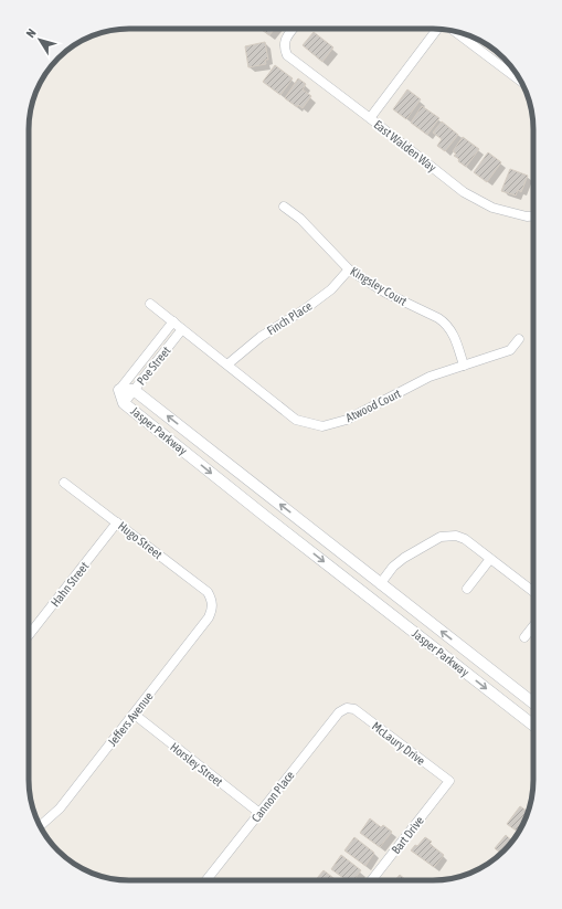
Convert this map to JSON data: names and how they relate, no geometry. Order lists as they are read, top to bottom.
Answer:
{
  "streets": {
    "street": [
      "East Walden Way",
      "Kingsley Court",
      "Finch Place",
      "Poe Street",
      "Atwood Court",
      "Jasper Parkway",
      "Hugo Street",
      "Hahn Street",
      "Jeffers Avenue",
      "McLaury Drive",
      "Horsley Street",
      "Cannon Place",
      "Bart Drive"
    ]
  },
  "crossings": [
    ["Kingsley Court", "Finch Place"],
    ["Kingsley Court", "Atwood Court"],
    ["Finch Place", "Atwood Court"],
    ["Poe Street", "Atwood Court"],
    ["Poe Street", "Jasper Parkway"],
    ["Hugo Street", "Hahn Street"],
    ["Hugo Street", "Jeffers Avenue"],
    ["Jeffers Avenue", "Horsley Street"],
    ["McLaury Drive", "Cannon Place"],
    ["McLaury Drive", "Bart Drive"],
    ["Horsley Street", "Cannon Place"]
  ],
  "north": "top left"
}
